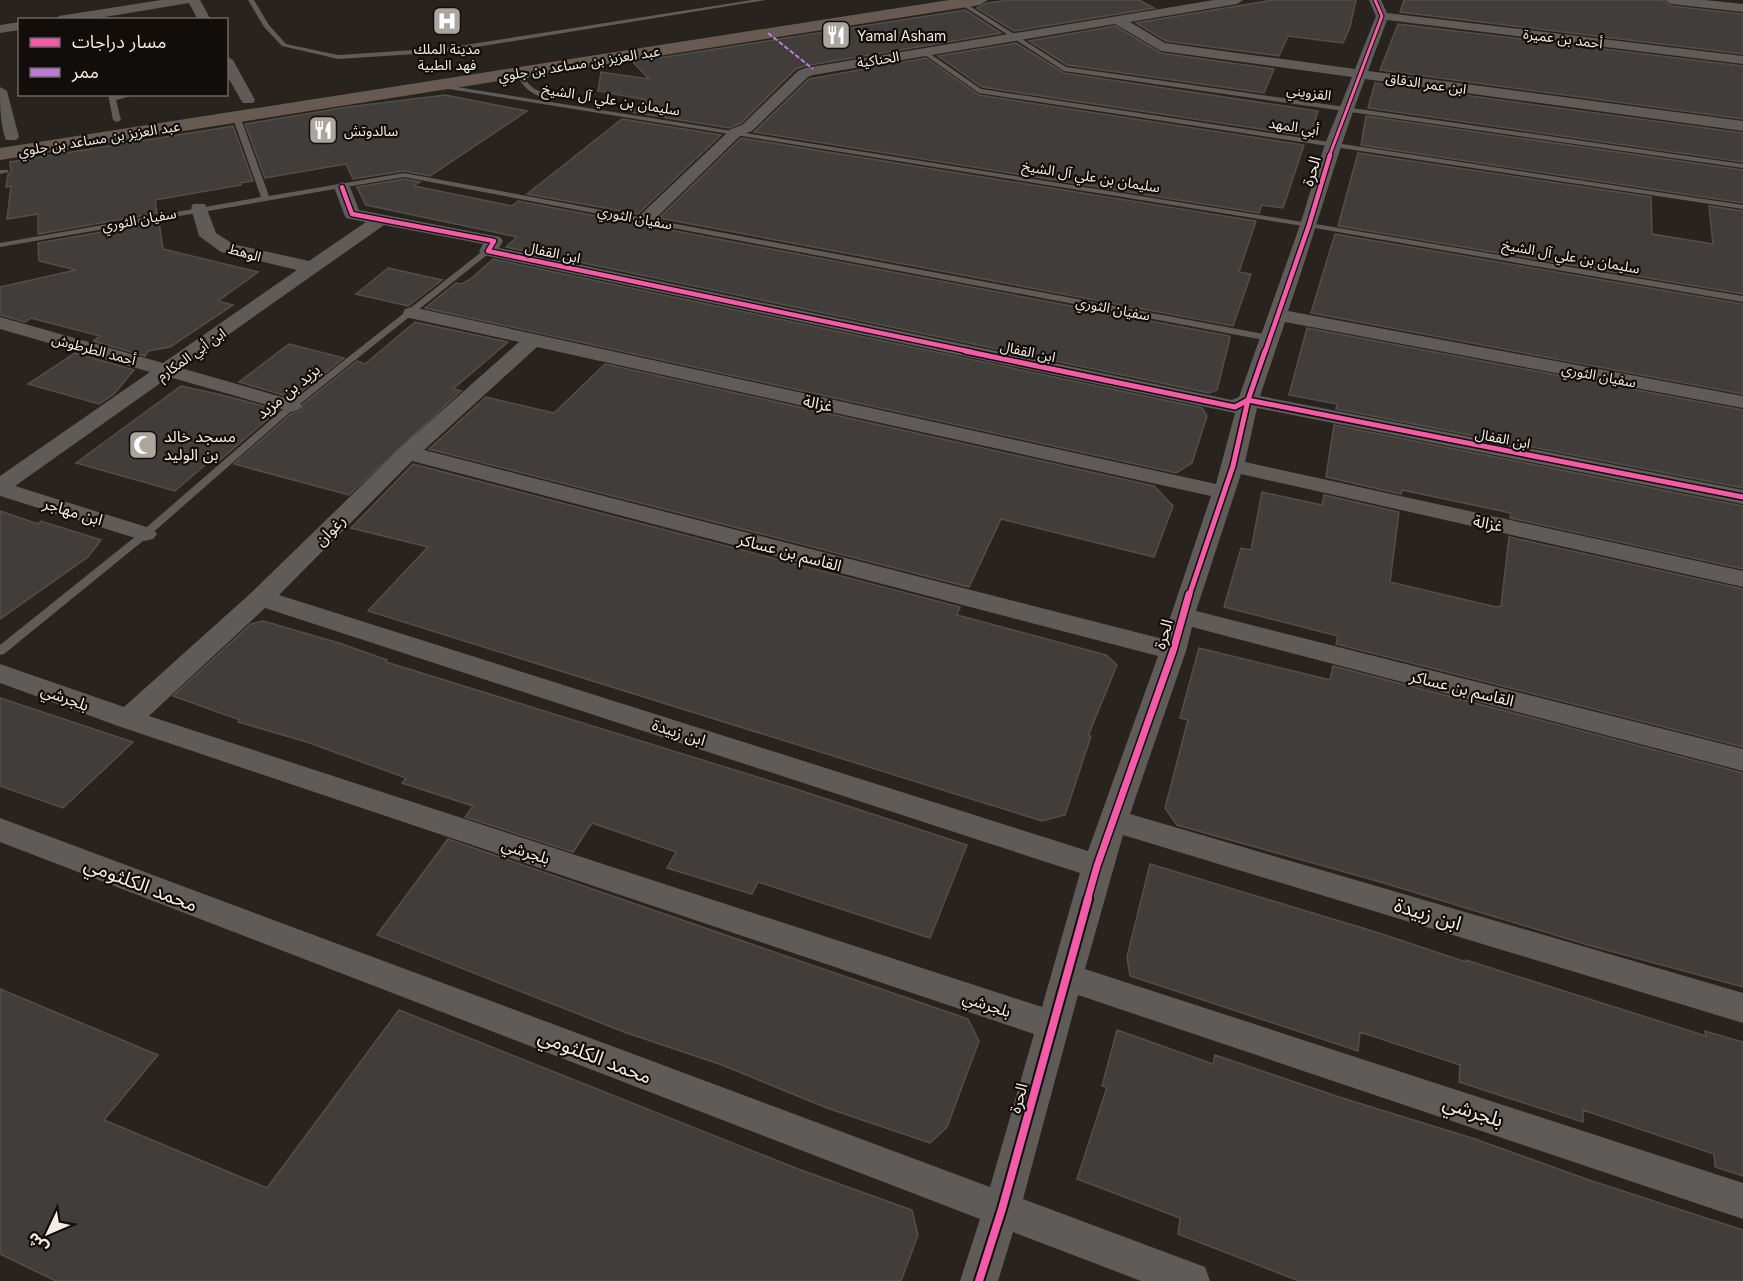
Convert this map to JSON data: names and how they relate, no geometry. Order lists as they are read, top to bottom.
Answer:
{
  "streets": {
    "main road": ["عبد العزيز بن مساعد بن جلوي"],
    "street": [
      "أحمد بن عميرة",
      "الحناكية",
      "ابن عمر الدقاق",
      "الحرة",
      "سفيان الثوري",
      "الوهط",
      "ابن القفال",
      "أحمد الطرطوش",
      "ابن أبي المكارم",
      "غزالة",
      "ابن مهاجر",
      "رغوان",
      "القاسم بن عساكر",
      "بلجرشي",
      "ابن زبيدة",
      "محمد الكلثومي"
    ],
    "lane": [
      "القزويني",
      "سليمان بن علي آل الشيخ",
      "أبي المهد",
      "يزيد بن مزيد"
    ]
  },
  "crossings": [
    ["أحمد بن عميرة", "الحرة"],
    ["الحناكية", "ابن عمر الدقاق"],
    ["الحناكية", "القزويني"],
    ["الحناكية", "سليمان بن علي آل الشيخ"],
    ["الحناكية", "أبي المهد"],
    ["الحناكية", "سفيان الثوري"],
    ["عبد العزيز بن مساعد بن جلوي", "القزويني"],
    ["عبد العزيز بن مساعد بن جلوي", "سليمان بن علي آل الشيخ"],
    ["ابن عمر الدقاق", "الحرة"],
    ["القزويني", "الحرة"],
    ["سليمان بن علي آل الشيخ", "الحرة"],
    ["أبي المهد", "الحرة"],
    ["الحرة", "سفيان الثوري"],
    ["الحرة", "ابن القفال"],
    ["الحرة", "غزالة"],
    ["الحرة", "القاسم بن عساكر"],
    ["الحرة", "بلجرشي"],
    ["الحرة", "ابن زبيدة"],
    ["الحرة", "محمد الكلثومي"],
    ["سفيان الثوري", "الوهط"],
    ["الوهط", "ابن أبي المكارم"],
    ["ابن القفال", "يزيد بن مزيد"],
    ["أحمد الطرطوش", "ابن أبي المكارم"],
    ["أحمد الطرطوش", "يزيد بن مزيد"],
    ["ابن أبي المكارم", "ابن مهاجر"],
    ["يزيد بن مزيد", "غزالة"],
    ["يزيد بن مزيد", "ابن مهاجر"],
    ["غزالة", "رغوان"],
    ["رغوان", "القاسم بن عساكر"],
    ["رغوان", "بلجرشي"],
    ["رغوان", "ابن زبيدة"]
  ],
  "places": {
    "hospital": ["مدينة الملك فهد الطبية"],
    "restaurant": ["Yamal Asham", "سالدوتش"],
    "mosque": ["مسجد خالد بن الوليد"]
  },
  "legend": ["مسار دراجات", "ممر"],
  "north": "bottom left"
}
